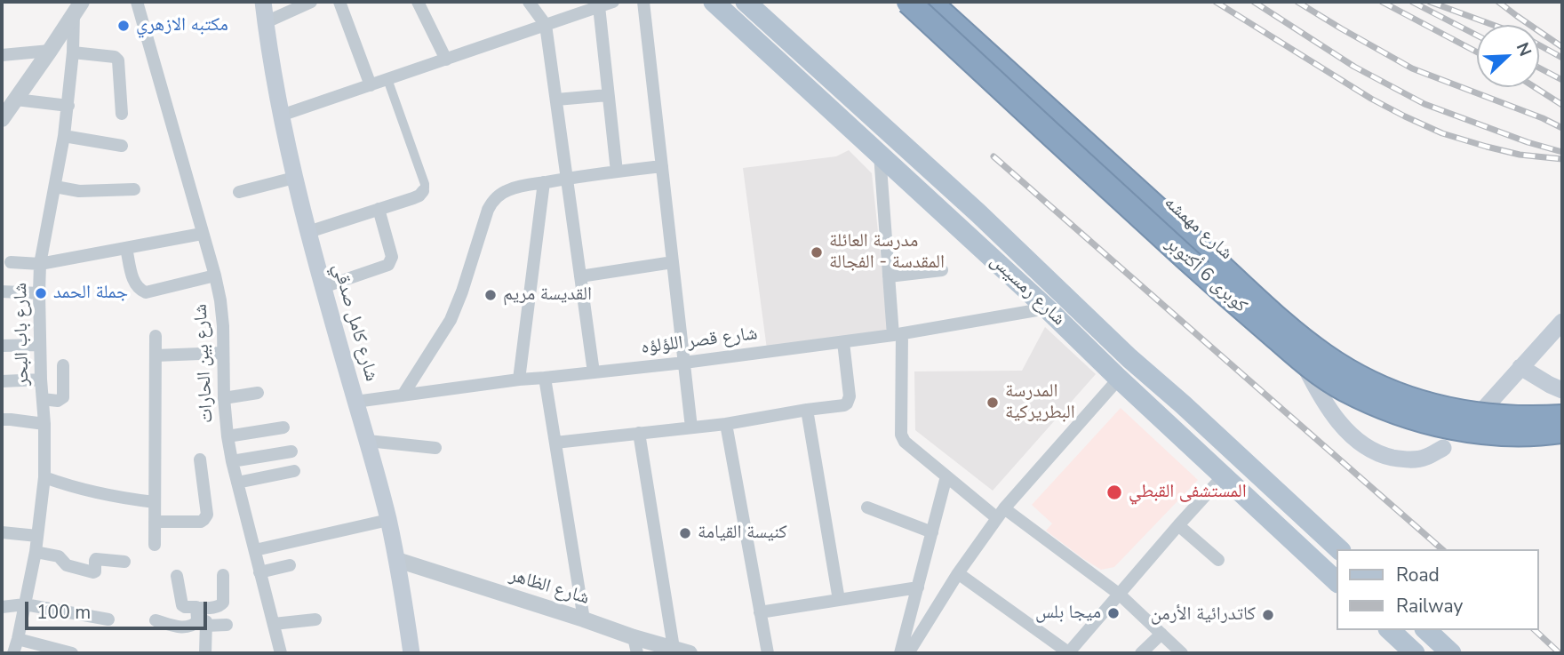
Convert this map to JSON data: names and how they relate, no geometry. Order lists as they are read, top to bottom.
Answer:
{
  "streets": {
    "highway": ["كوبرى 6 أكتوبر"],
    "main road": ["شارع مهمشه", "شارع رمسيس", "شارع كامل صدقي"],
    "street": [
      "شارع باب البحر",
      "شارع قصر اللؤلؤه",
      "شارع بين الحارات",
      "شارع الظاهر"
    ]
  },
  "crossings": [
    ["شارع رمسيس", "شارع قصر اللؤلؤه"],
    ["شارع كامل صدقي", "شارع قصر اللؤلؤه"],
    ["شارع كامل صدقي", "شارع الظاهر"]
  ],
  "places": [
    "مكتبه الازهري",
    "مدرسة العائلة المقدسة - الفجالة",
    "جملة الحمد",
    "القديسة مريم",
    "المدرسة البطريركية",
    "المستشفى القبطي",
    "كنيسة القيامة",
    "ميجا بلس",
    "كاتدرائية الأرمن"
  ],
  "legend": ["Road", "Railway"],
  "scale_bar": "100 m",
  "north": "top right"
}
